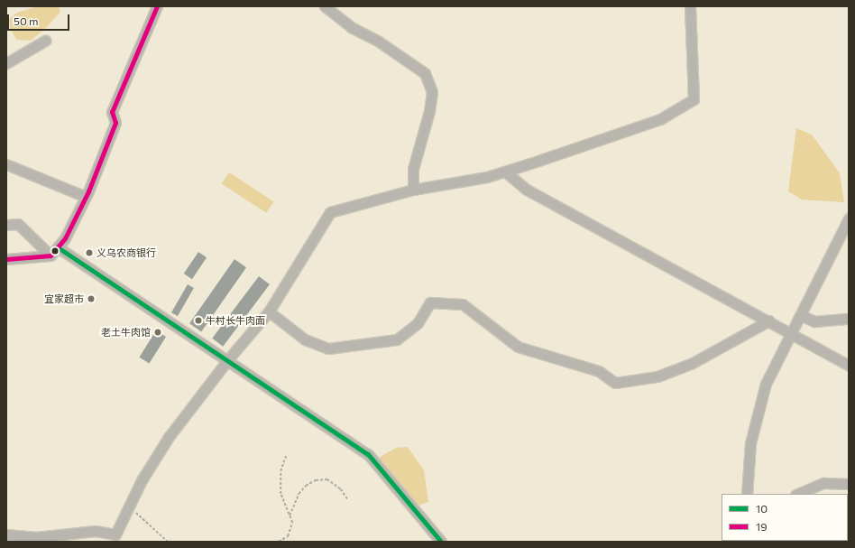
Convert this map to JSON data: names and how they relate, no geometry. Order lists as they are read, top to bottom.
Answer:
{
  "places": [
    "义乌农商银行",
    "宜家超市",
    "牛村长牛肉面",
    "老土牛肉馆"
  ],
  "lines": ["transit line 19", "transit line 10"],
  "legend": ["10", "19"],
  "scale_bar": "50 m"
}
